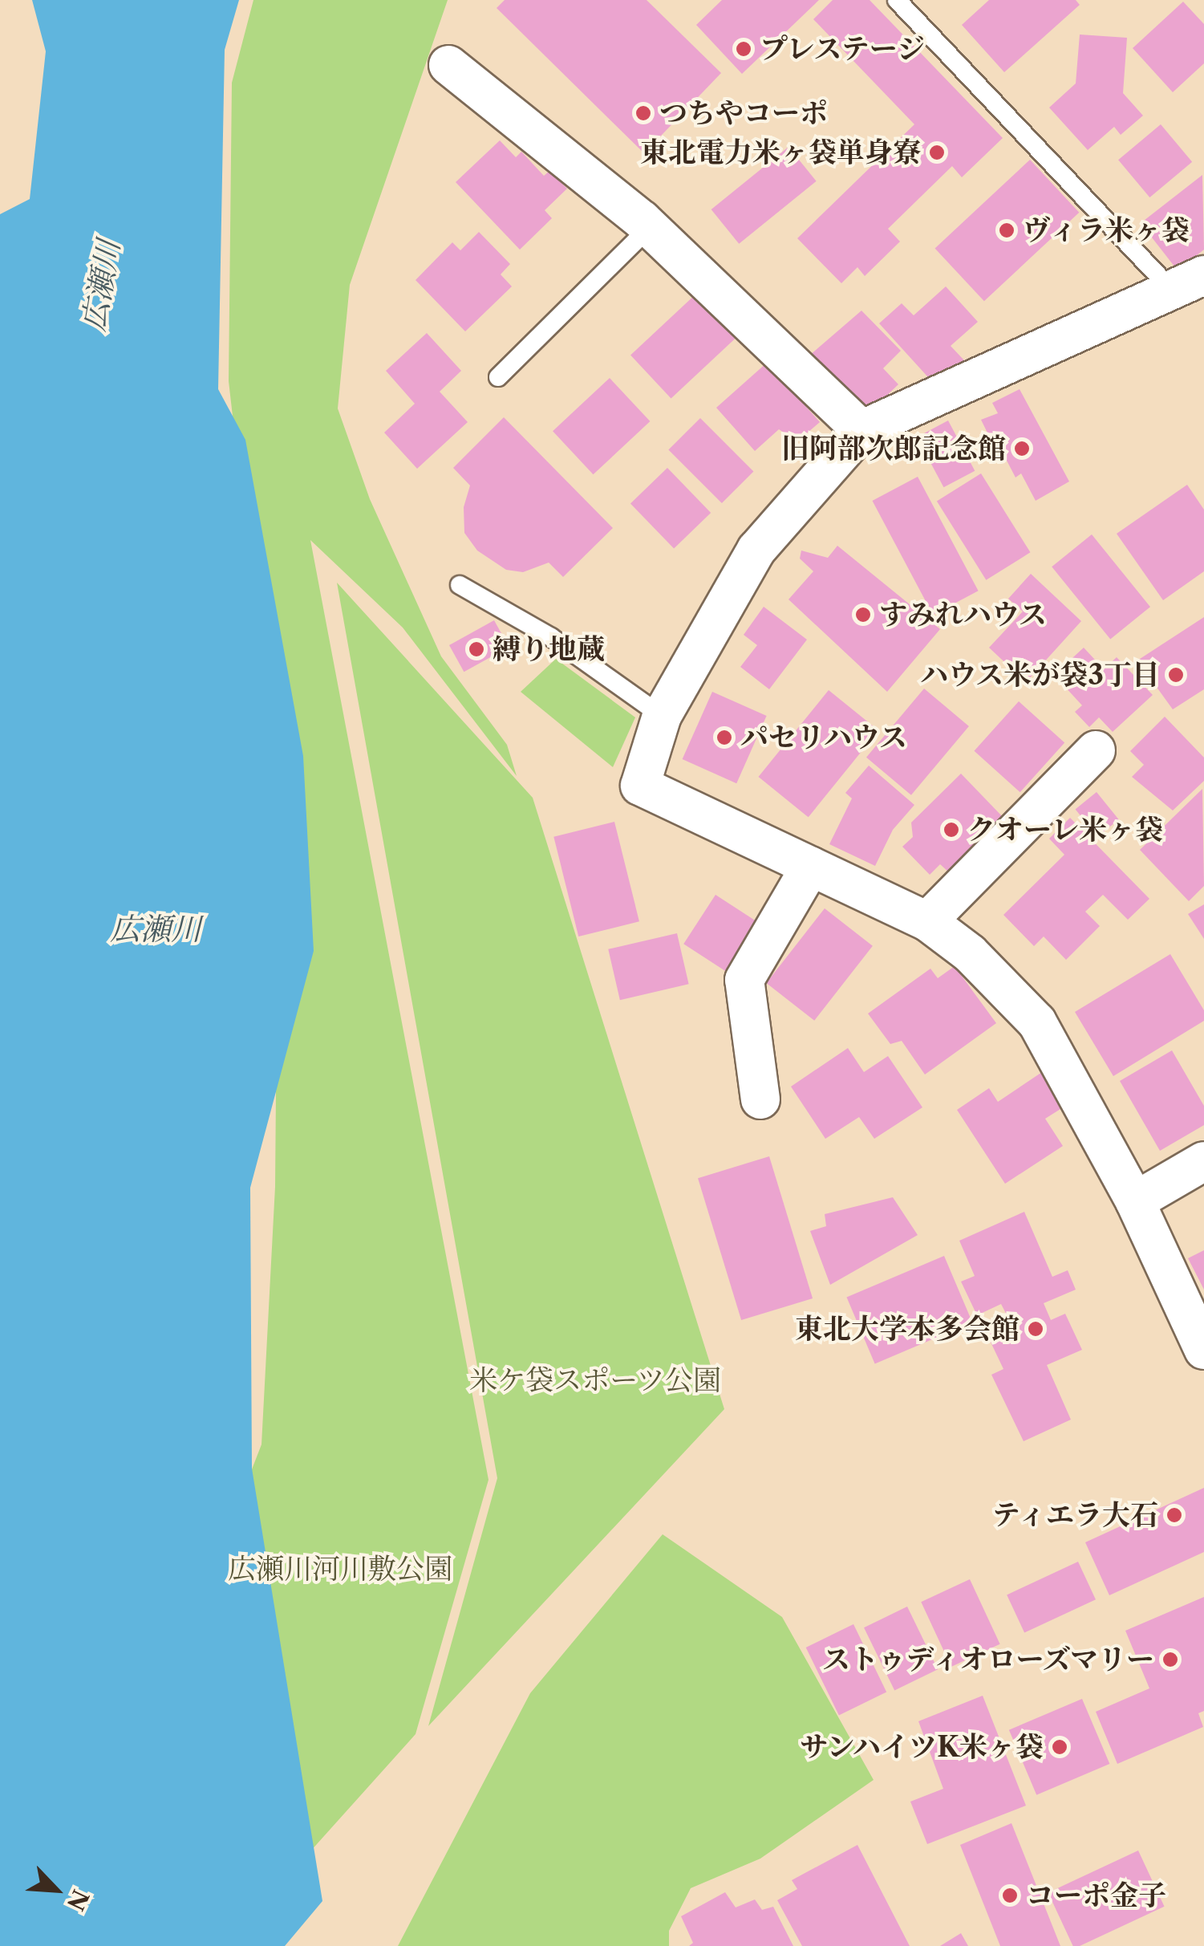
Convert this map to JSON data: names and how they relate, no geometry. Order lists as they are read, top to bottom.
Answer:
{
  "water": ["広瀬川"],
  "parks": ["米ケ袋スポーツ公園", "広瀬川河川敷公園"],
  "places": [
    "プレステージ",
    "つちやコーポ",
    "東北電力米ヶ袋単身寮",
    "ヴィラ米ヶ袋",
    "旧阿部次郎記念館",
    "すみれハウス",
    "縛り地蔵",
    "ハウス米が袋3丁目",
    "パセリハウス",
    "クオーレ米ヶ袋",
    "東北大学本多会館",
    "ティエラ大石",
    "ストゥディオローズマリー",
    "サンハイツK米ヶ袋",
    "コーポ金子"
  ],
  "north": "bottom right"
}
